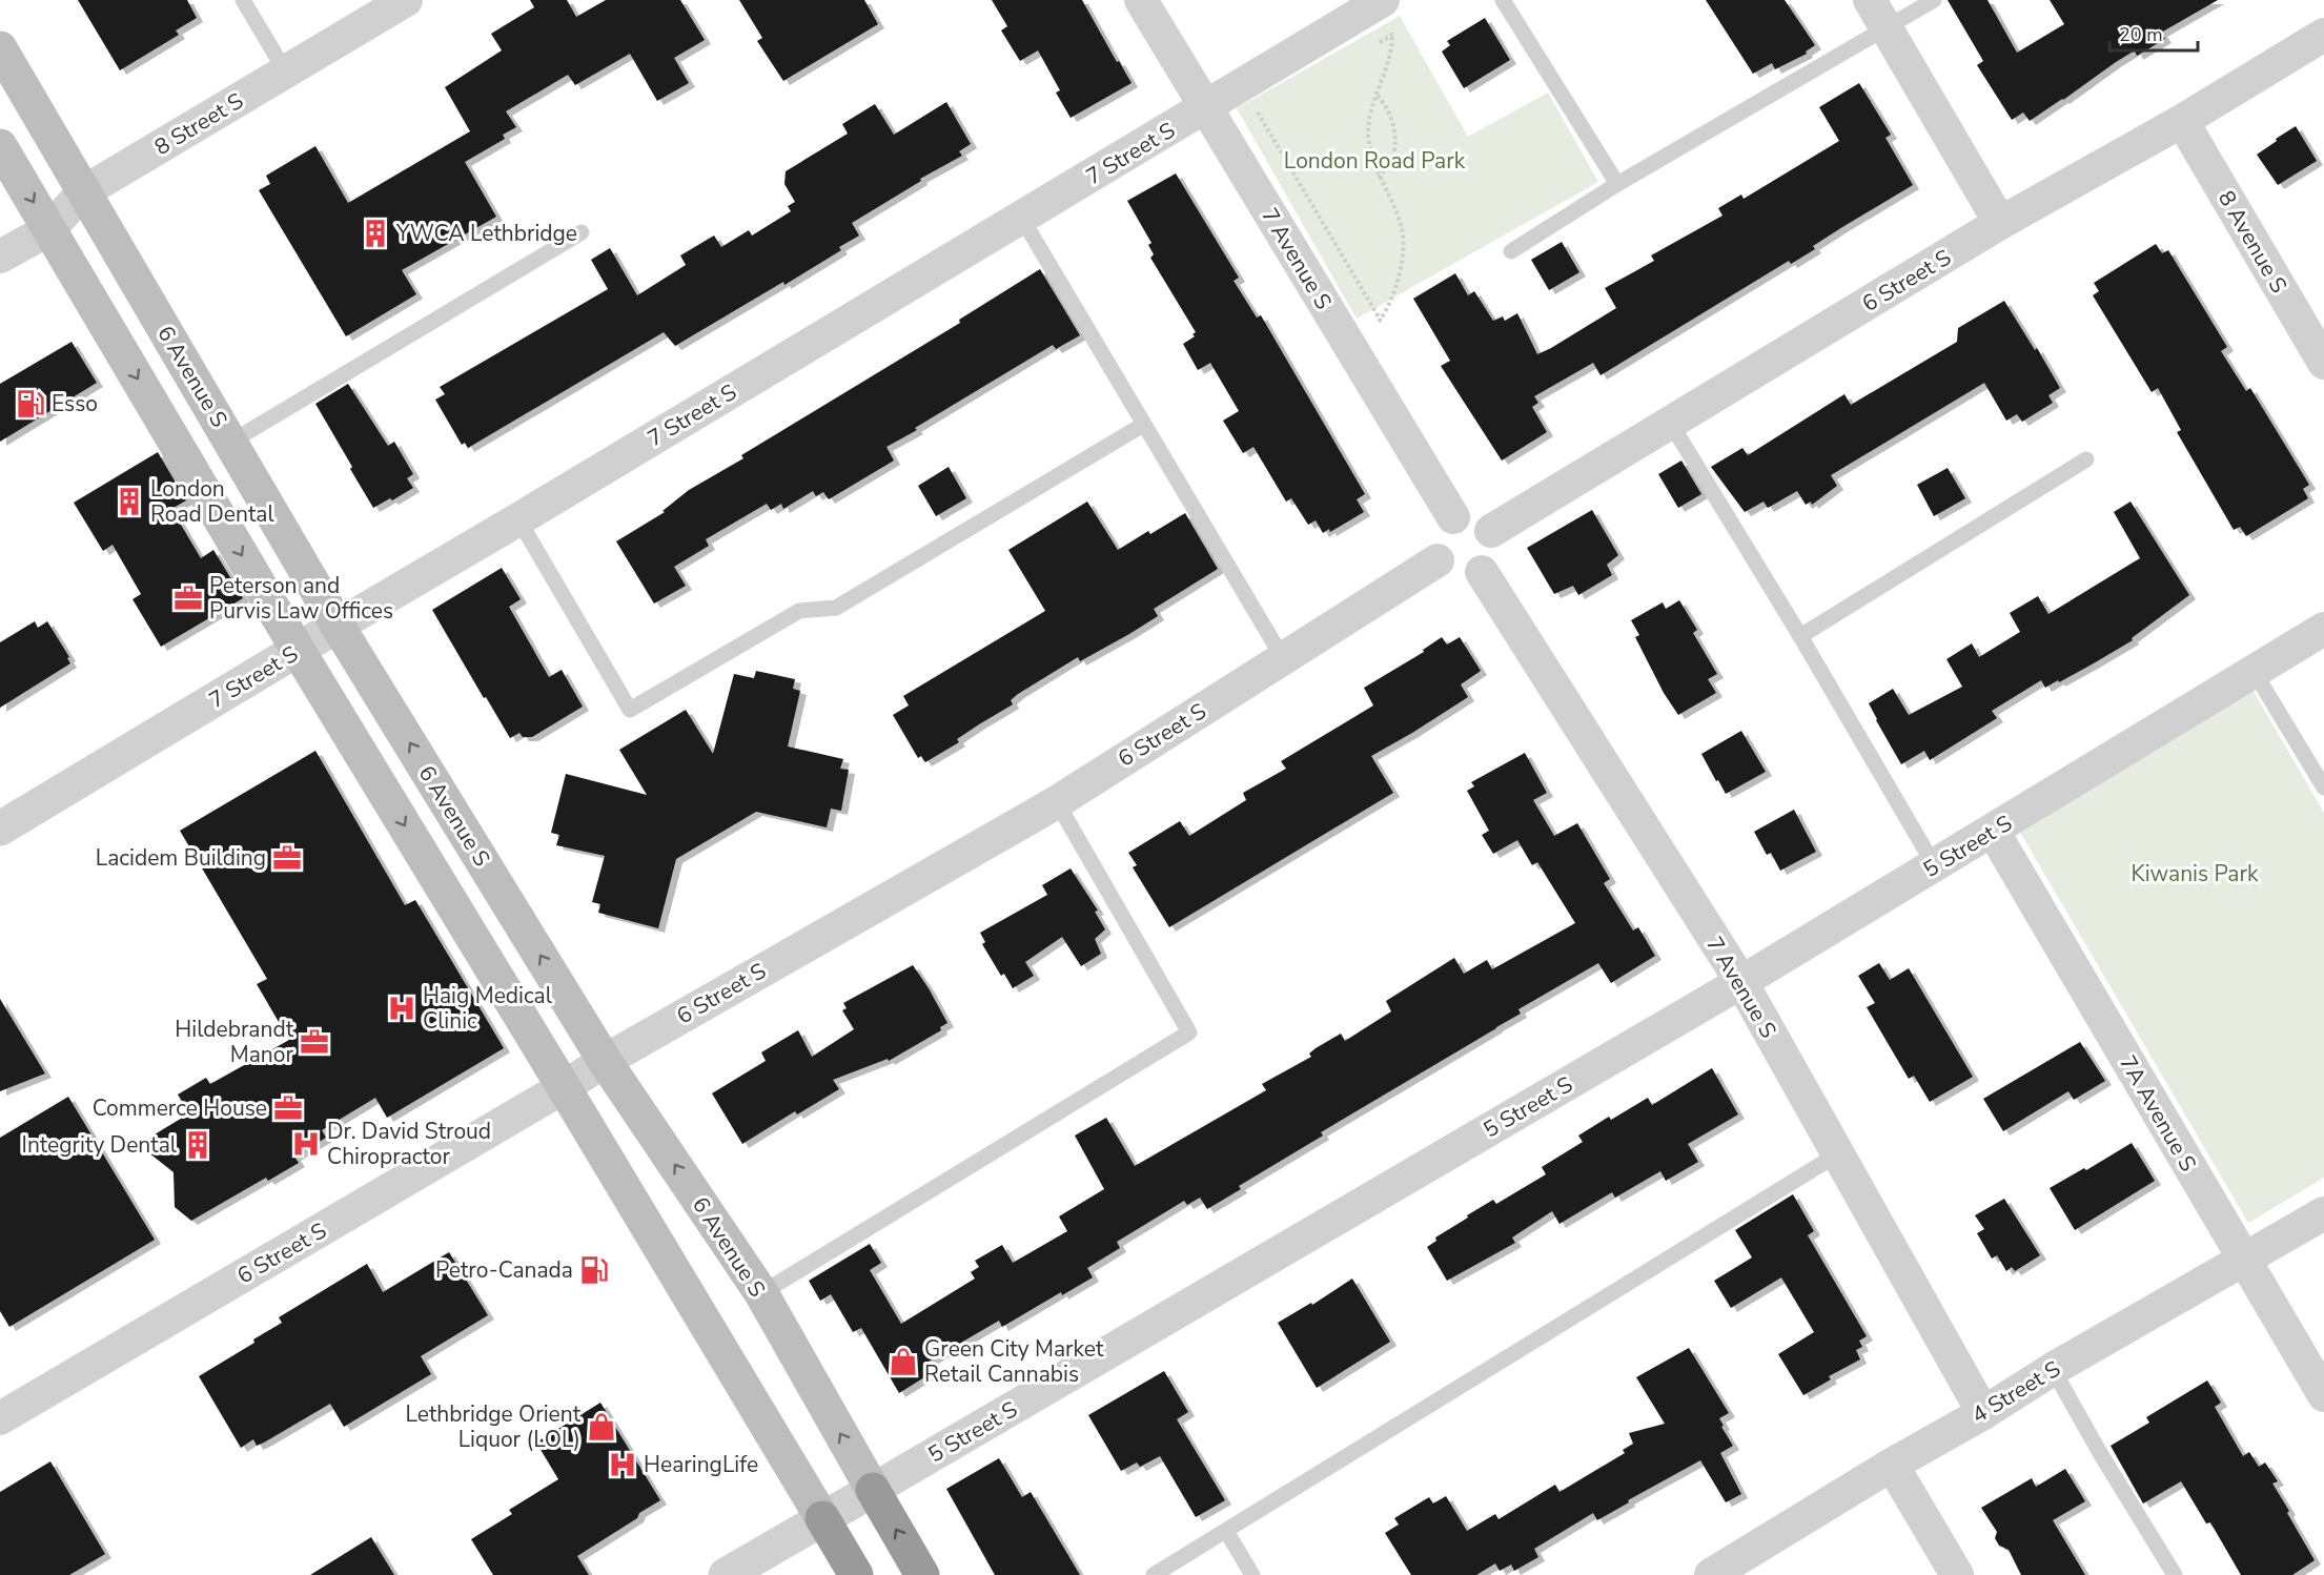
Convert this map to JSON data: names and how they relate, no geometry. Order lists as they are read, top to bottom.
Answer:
{
  "streets": {
    "highway": ["6 Avenue S"],
    "street": [
      "8 Street S",
      "7 Street S",
      "8 Avenue S",
      "7 Avenue S",
      "6 Street S",
      "5 Street S",
      "7A Avenue S",
      "4 Street S"
    ]
  },
  "crossings": [
    ["8 Street S", "6 Avenue S"],
    ["7 Street S", "7 Avenue S"],
    ["7 Street S", "6 Avenue S"],
    ["8 Avenue S", "6 Street S"],
    ["7 Avenue S", "6 Street S"],
    ["7 Avenue S", "5 Street S"],
    ["7 Avenue S", "4 Street S"],
    ["6 Street S", "6 Avenue S"],
    ["6 Avenue S", "5 Street S"],
    ["5 Street S", "7A Avenue S"],
    ["7A Avenue S", "4 Street S"]
  ],
  "parks": ["London Road Park", "Kiwanis Park"],
  "places": {
    "building": ["YWCA Lethbridge", "London Road Dental", "Integrity Dental"],
    "fuel station": ["Esso", "Petro-Canada"],
    "office": [
      "Peterson and Purvis Law Offices",
      "Lacidem Building",
      "Hildebrandt Manor",
      "Commerce House"
    ],
    "hospital": ["Haig Medical Clinic", "Dr. David Stroud Chiropractor", "HearingLife"],
    "shop": ["Green City Market Retail Cannabis", "Lethbridge Orient Liquor (LOL)"]
  },
  "scale_bar": "20 m"
}
